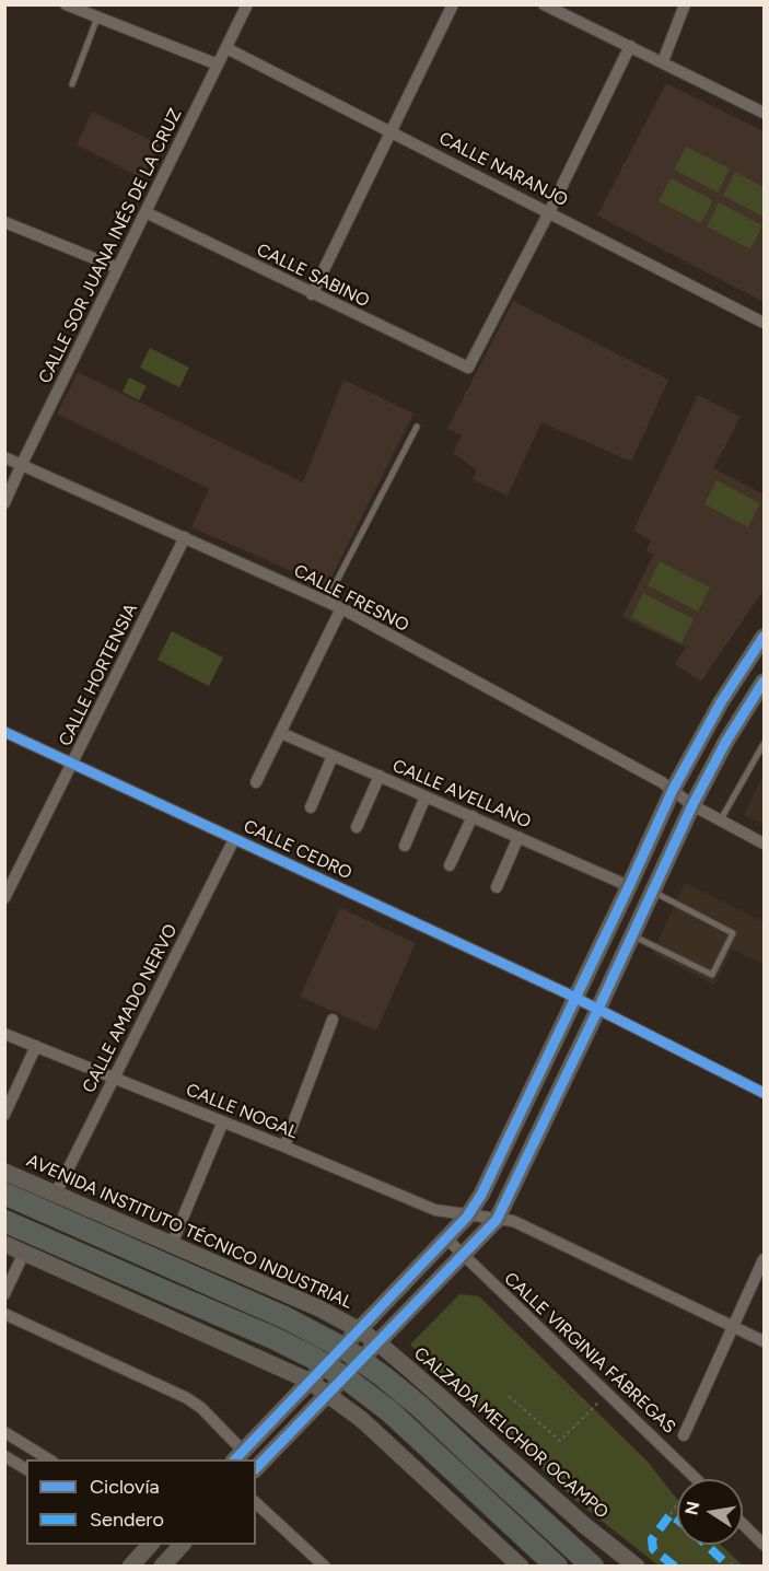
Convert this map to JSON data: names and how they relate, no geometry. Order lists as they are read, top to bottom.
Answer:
{
  "streets": {
    "main road": ["AVENIDA INSTITUTO TÉCNICO INDUSTRIAL", "CALZADA MELCHOR OCAMPO"],
    "street": [
      "CALLE NARANJO",
      "CALLE SOR JUANA INÉS DE LA CRUZ",
      "CALLE SABINO",
      "CALLE FRESNO",
      "CALLE HORTENSIA",
      "CALLE AVELLANO",
      "CALLE CEDRO",
      "CALLE AMADO NERVO",
      "CALLE NOGAL",
      "CALLE VIRGINIA FÁBREGAS"
    ]
  },
  "crossings": [
    ["CALLE NARANJO", "CALLE SOR JUANA INÉS DE LA CRUZ"],
    ["CALLE NARANJO", "CALLE SABINO"],
    ["CALLE SOR JUANA INÉS DE LA CRUZ", "CALLE SABINO"],
    ["CALLE SOR JUANA INÉS DE LA CRUZ", "CALLE FRESNO"],
    ["CALLE FRESNO", "CALLE HORTENSIA"],
    ["CALLE HORTENSIA", "CALLE CEDRO"],
    ["CALLE CEDRO", "CALLE AMADO NERVO"],
    ["CALLE AMADO NERVO", "CALLE NOGAL"],
    ["CALLE AMADO NERVO", "AVENIDA INSTITUTO TÉCNICO INDUSTRIAL"],
    ["AVENIDA INSTITUTO TÉCNICO INDUSTRIAL", "CALZADA MELCHOR OCAMPO"]
  ],
  "legend": ["Ciclovía", "Sendero"],
  "north": "left"
}
